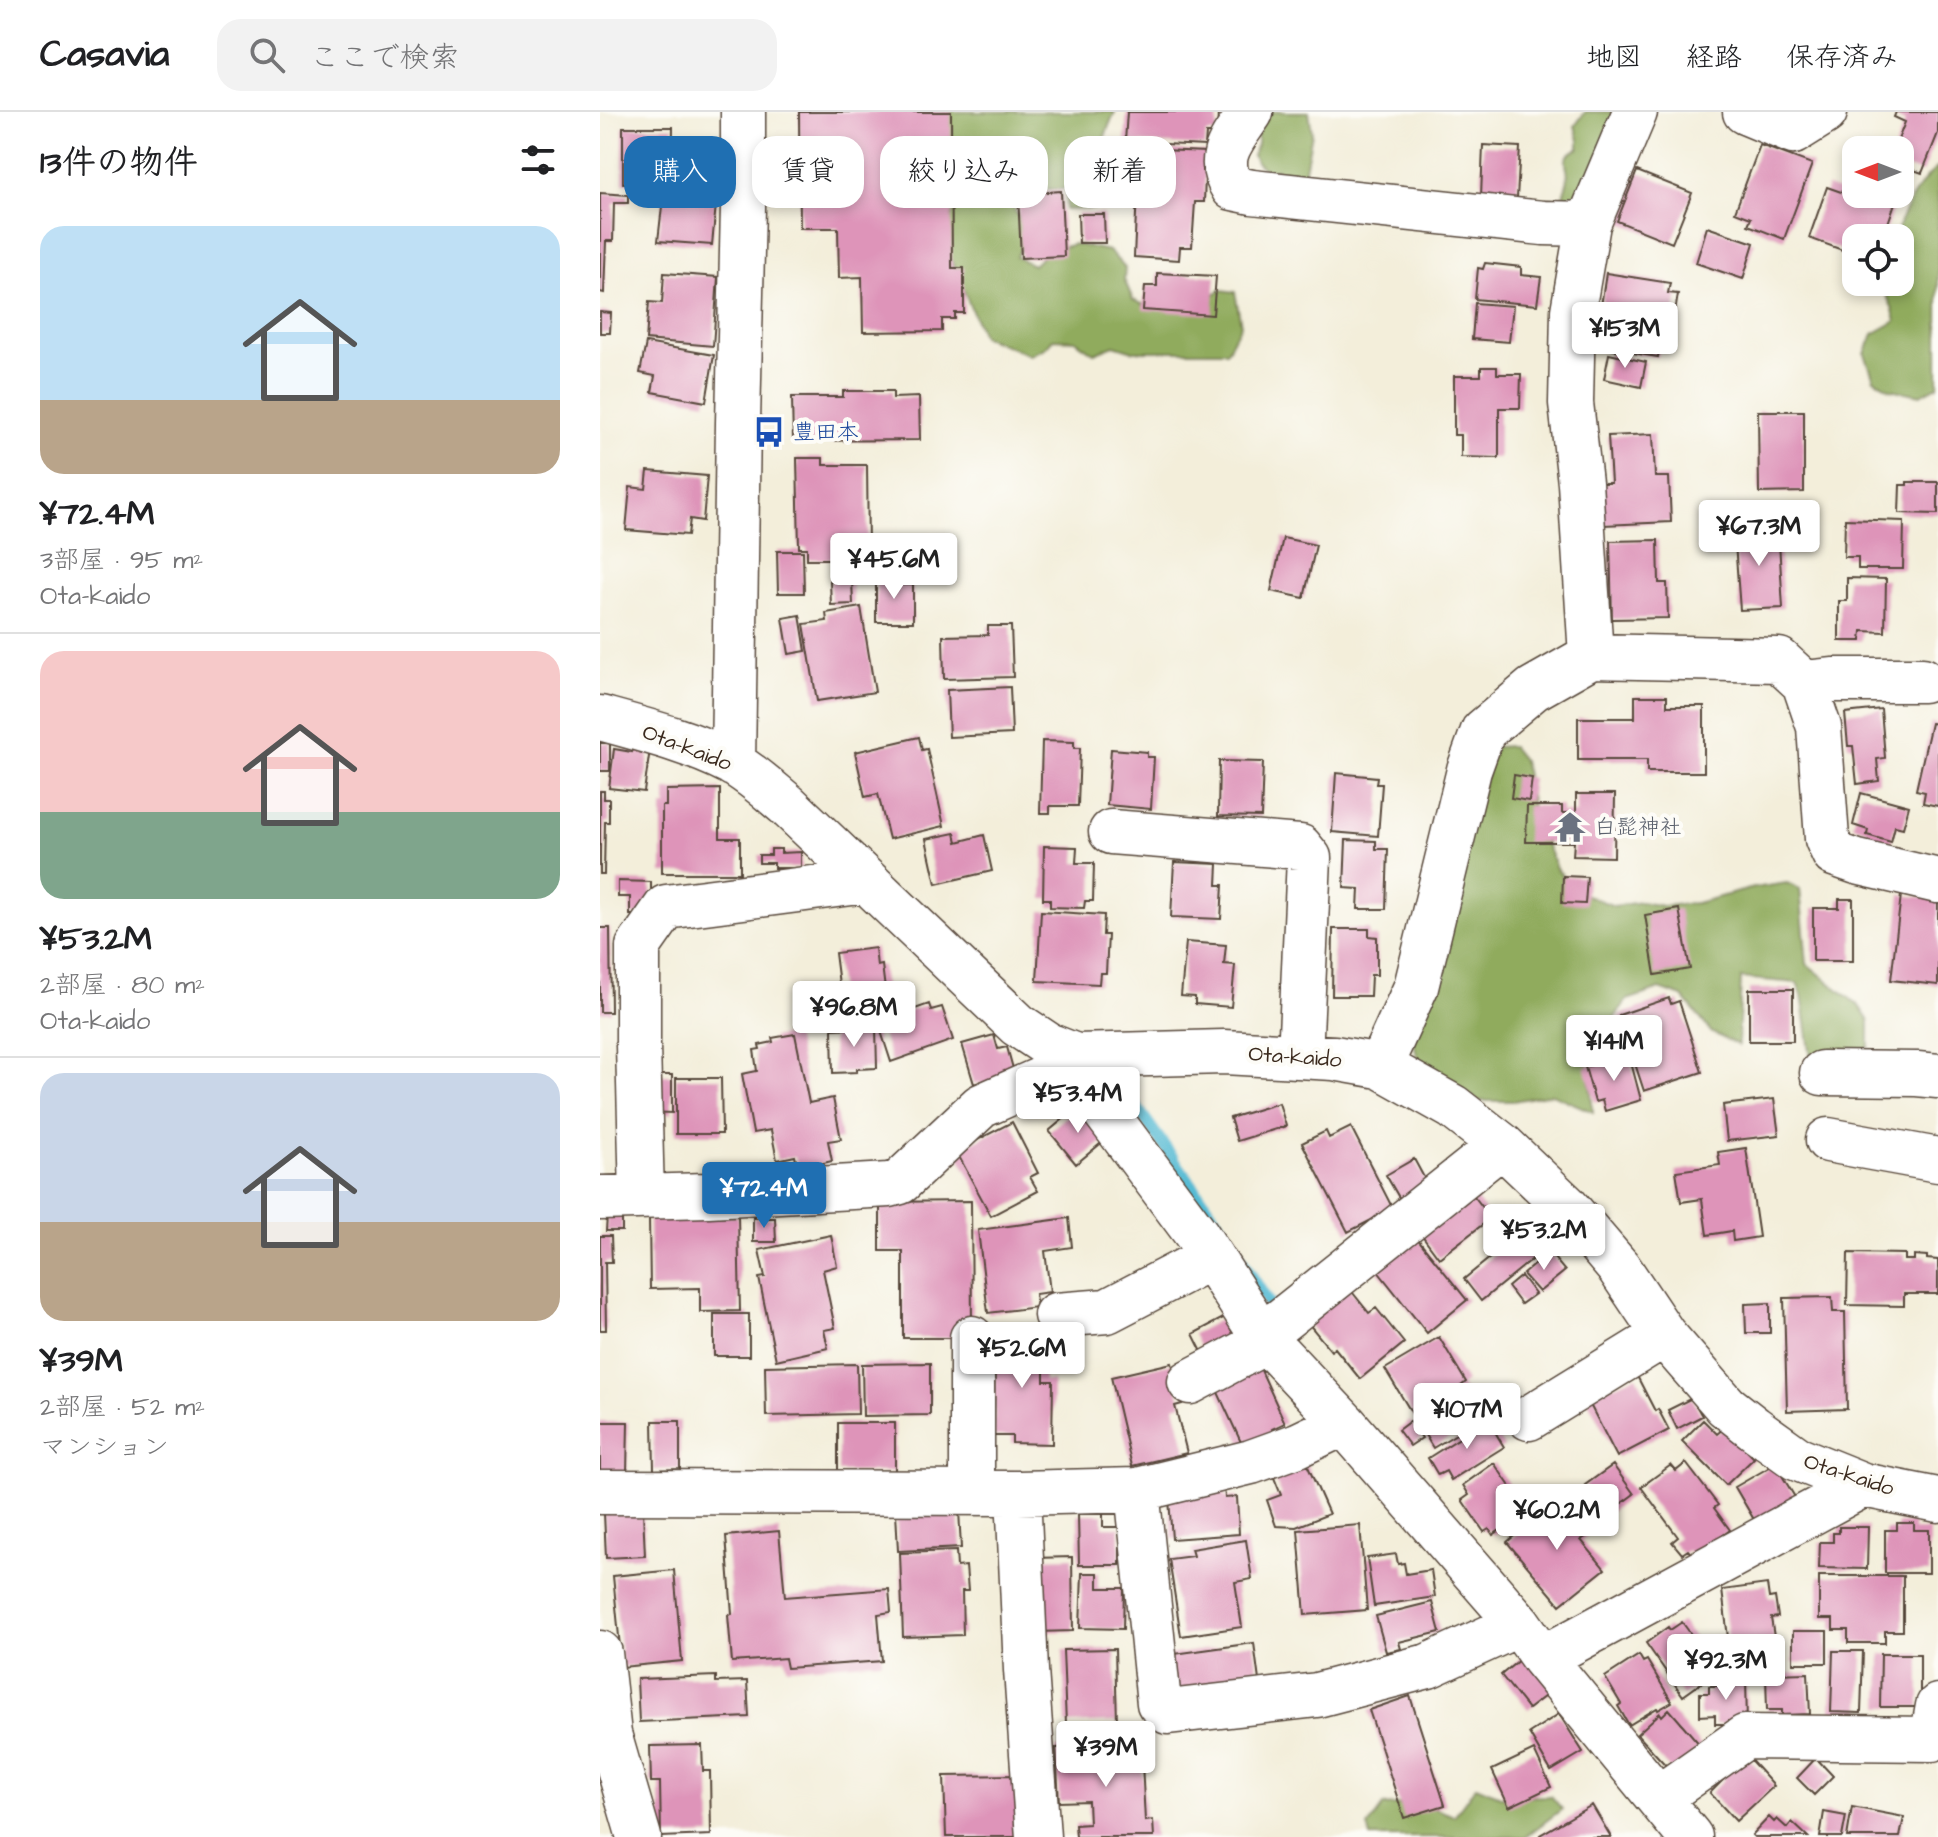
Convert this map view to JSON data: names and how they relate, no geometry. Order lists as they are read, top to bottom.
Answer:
{
  "streets": {
    "street": ["Ota-kaido"]
  },
  "places": {
    "bus stop": ["豊田本"],
    "temple": ["白髭神社"]
  },
  "north": "left",
  "page": {
    "header": "Casavia",
    "search": "ここで検索",
    "nav": ["地図", "経路", "保存済み"],
    "heading": "13件の物件",
    "chip": [
      "購入",
      "賃貸",
      "絞り込み",
      "新着"
    ],
    "list": [
      {
        "name": "¥72.4M",
        "note": "3部屋 · 95 m² · Ota-kaido"
      },
      {
        "name": "¥53.2M",
        "note": "2部屋 · 80 m² · Ota-kaido"
      },
      {
        "name": "¥39M",
        "note": "2部屋 · 52 m² · マンション"
      }
    ],
    "price": [
      "¥153M",
      "¥67.3M",
      "¥45.6M",
      "¥96.8M",
      "¥141M",
      "¥53.4M",
      "¥72.4M",
      "¥53.2M",
      "¥52.6M",
      "¥107M",
      "¥60.2M",
      "¥92.3M",
      "¥39M"
    ]
  }
}
